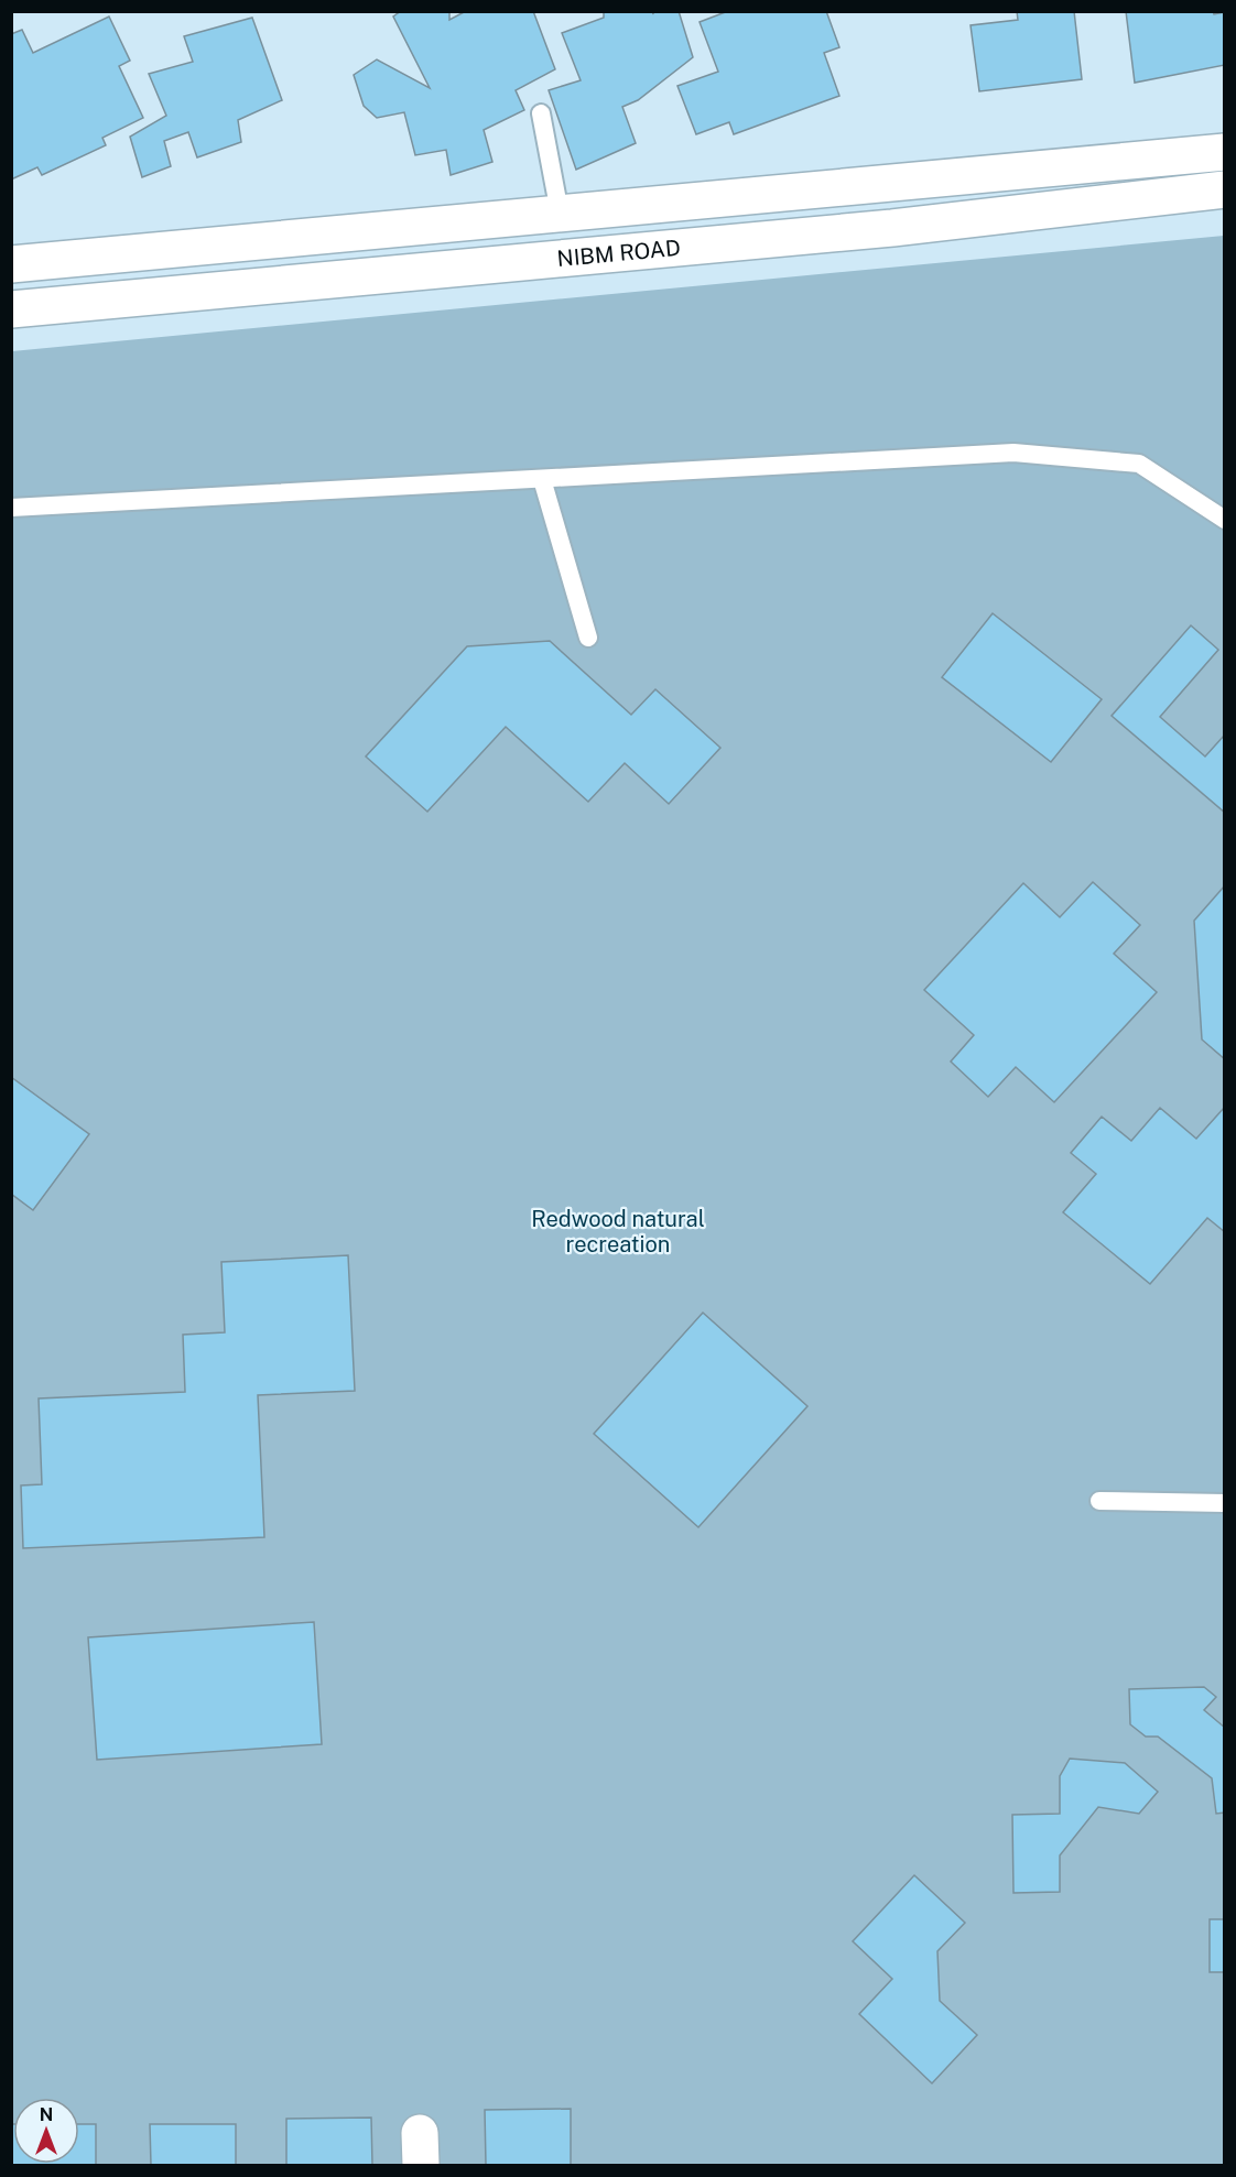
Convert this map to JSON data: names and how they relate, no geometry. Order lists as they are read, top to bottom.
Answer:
{
  "streets": {
    "street": ["NIBM ROAD"]
  },
  "parks": ["Redwood natural recreation"],
  "north": "top"
}
